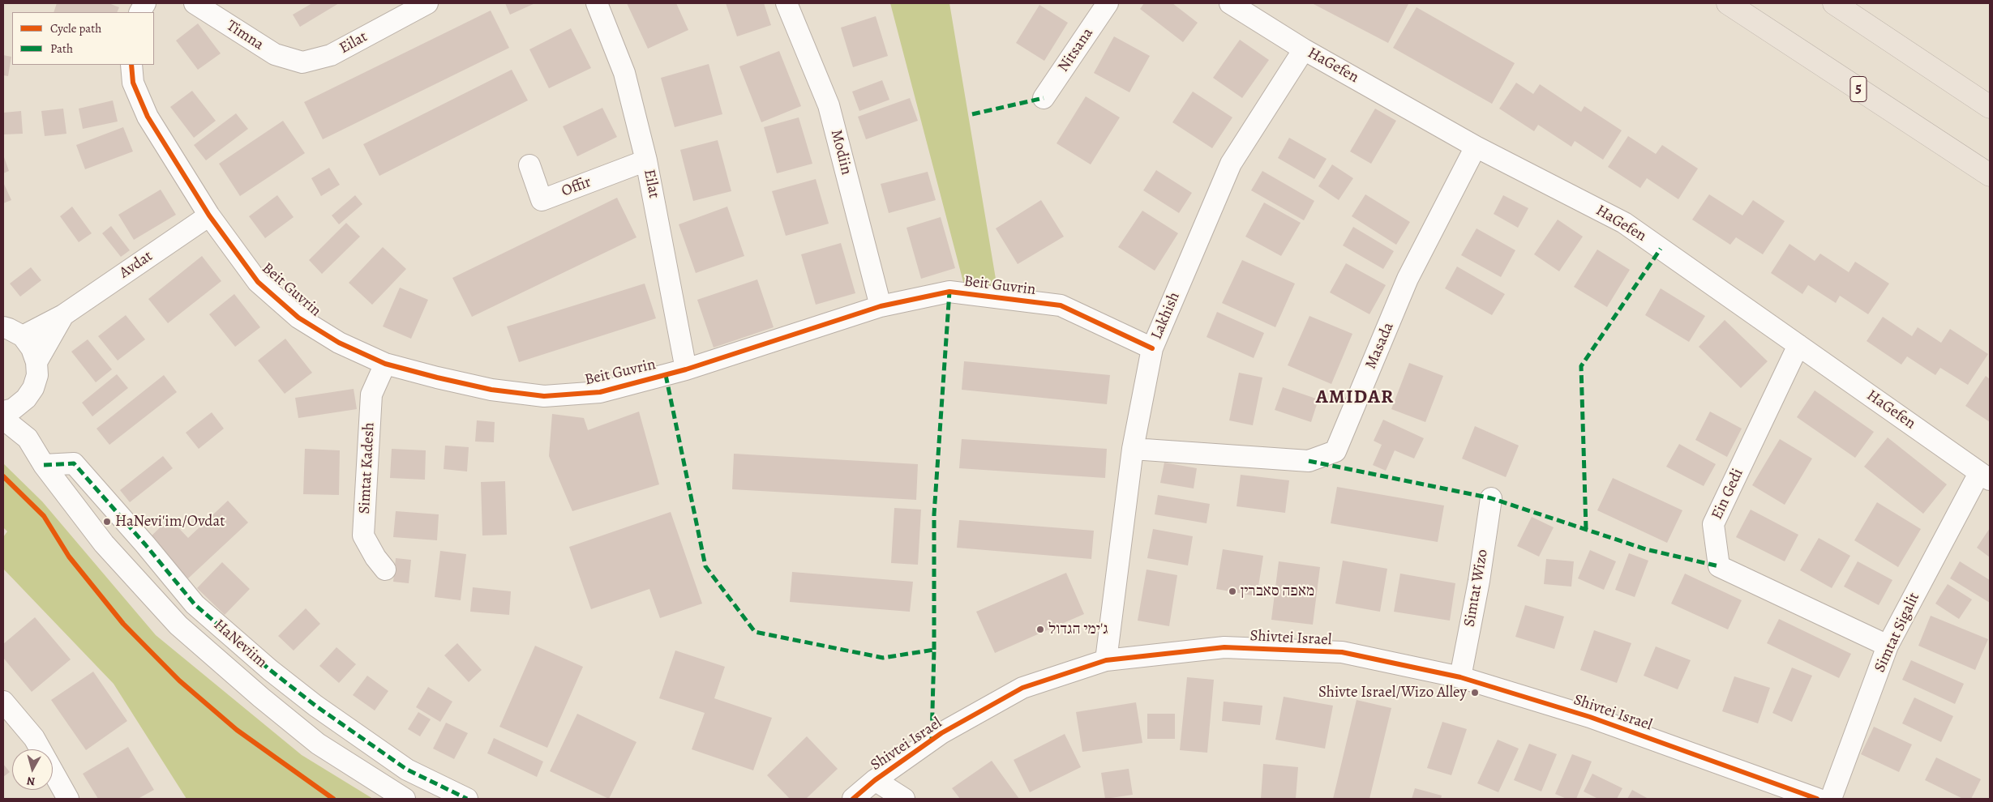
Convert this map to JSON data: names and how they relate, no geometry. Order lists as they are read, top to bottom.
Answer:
{
  "streets": {
    "highway": ["5"],
    "street": [
      "Timna",
      "Eilat",
      "Nitsana",
      "HaGefen",
      "Modiin",
      "Offir",
      "Avdat",
      "Beit Guvrin",
      "Lakhish",
      "Masada",
      "Simtat Kadesh",
      "Ein Gedi",
      "Simtat Wizo",
      "Simtat Sigalit",
      "Shivtei Israel",
      "HaNeviim"
    ]
  },
  "crossings": [
    ["Timna", "Eilat"],
    ["Eilat", "Offir"],
    ["Eilat", "Beit Guvrin"],
    ["HaGefen", "Lakhish"],
    ["HaGefen", "Masada"],
    ["HaGefen", "Ein Gedi"],
    ["HaGefen", "Simtat Sigalit"],
    ["Modiin", "Beit Guvrin"],
    ["Avdat", "Beit Guvrin"],
    ["Beit Guvrin", "Lakhish"],
    ["Beit Guvrin", "Simtat Kadesh"],
    ["Lakhish", "Masada"],
    ["Lakhish", "Shivtei Israel"],
    ["Ein Gedi", "Simtat Sigalit"],
    ["Simtat Wizo", "Shivtei Israel"]
  ],
  "districts": ["AMIDAR"],
  "places": [
    "HaNevi'im/Ovdat",
    "מאפה סאברין",
    "ג'ימי הגדול",
    "Shivte Israel/Wizo Alley"
  ],
  "legend": ["Cycle path", "Path"],
  "north": "bottom"
}
